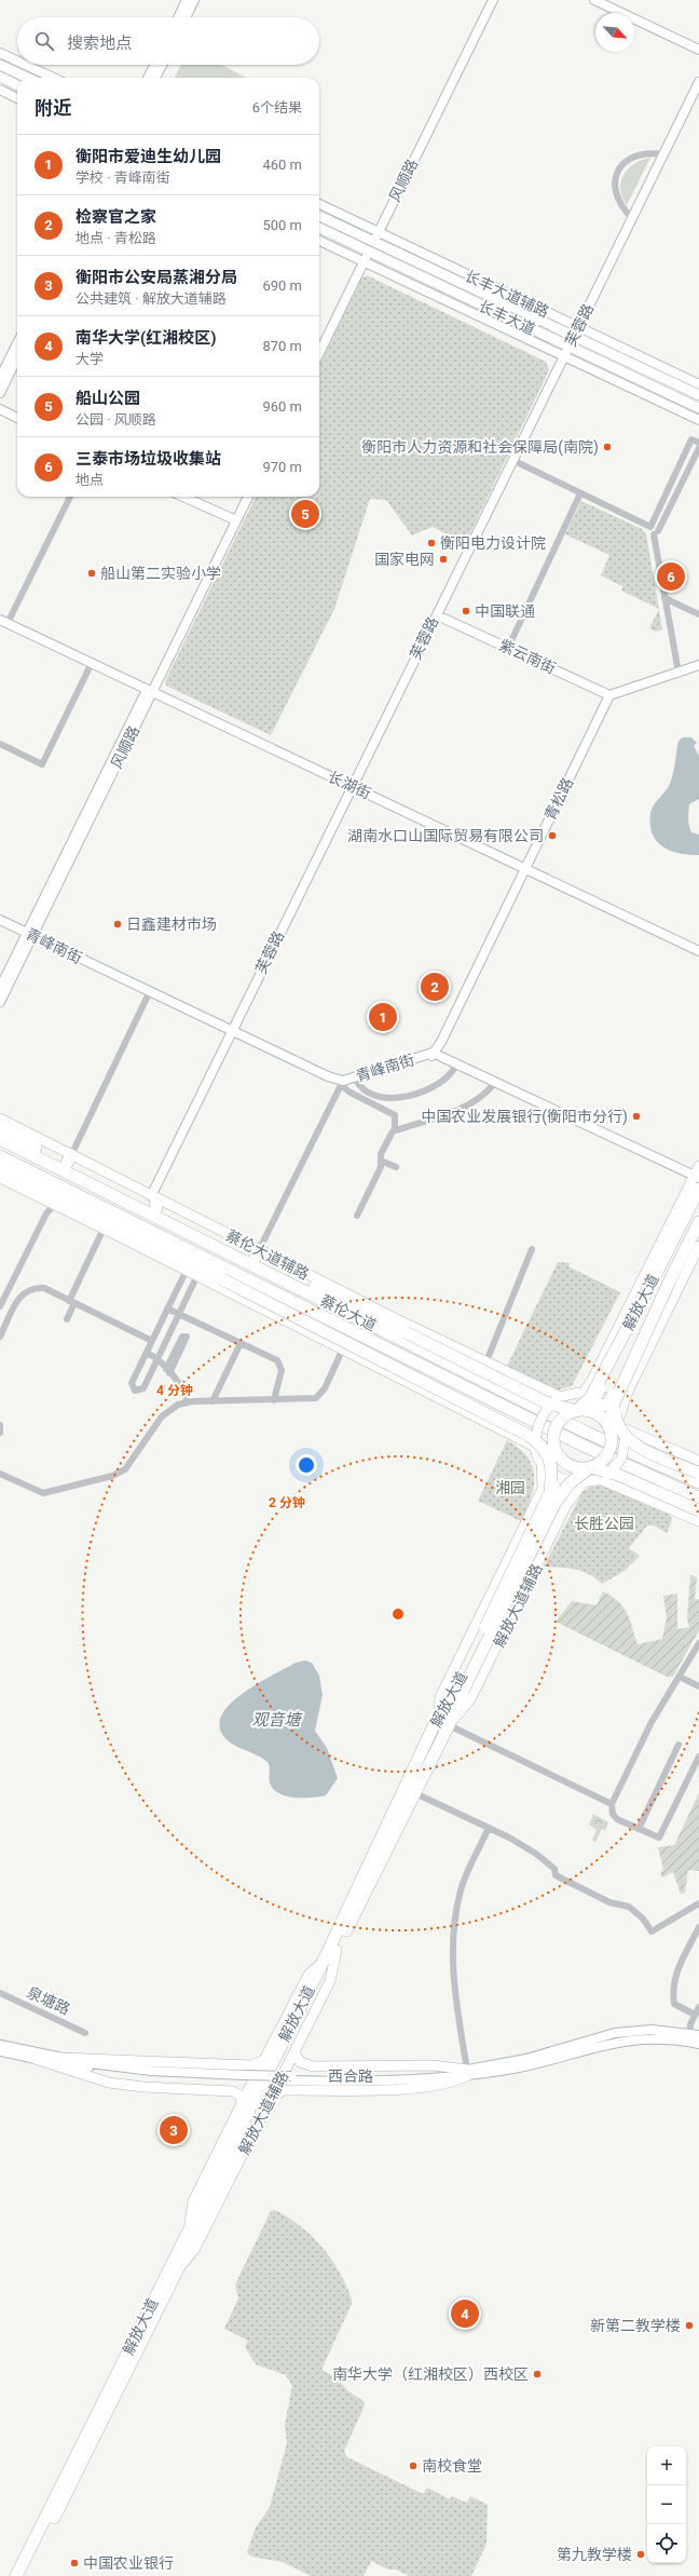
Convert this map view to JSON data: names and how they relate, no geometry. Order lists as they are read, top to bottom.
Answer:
{
  "streets": {
    "highway": ["解放大道", "蔡伦大道"],
    "main road": ["长丰大道", "解放大道辅路"],
    "street": [
      "风顺路",
      "芙蓉路",
      "紫云南街",
      "长湖街",
      "青松路",
      "青峰南街",
      "泉塘路",
      "西合路"
    ]
  },
  "crossings": [
    ["风顺路", "长丰大道"],
    ["风顺路", "长湖街"],
    ["风顺路", "青峰南街"],
    ["长丰大道", "芙蓉路"],
    ["芙蓉路", "长湖街"],
    ["芙蓉路", "青峰南街"],
    ["紫云南街", "青松路"],
    ["长湖街", "青松路"],
    ["青松路", "青峰南街"],
    ["青峰南街", "解放大道"],
    ["解放大道", "解放大道辅路"]
  ],
  "water": ["观音塘"],
  "parks": ["湘园", "长胜公园"],
  "places": [
    "衡阳市人力资源和社会保障局(南院)",
    "衡阳电力设计院",
    "国家电网",
    "船山第二实验小学",
    "中国联通",
    "湖南水口山国际贸易有限公司",
    "日鑫建材市场",
    "中国农业发展银行(衡阳市分行)",
    "新第二教学楼",
    "南华大学（红湘校区）西校区",
    "南校食堂",
    "第九教学楼",
    "中国农业银行"
  ],
  "north": "bottom right",
  "page": {
    "search": "搜索地点",
    "heading": ["附近", "6个结果"],
    "list": [
      {
        "mark": "1",
        "name": "衡阳市爱迪生幼儿园",
        "note": "学校 · 青峰南街",
        "value": "460 m"
      },
      {
        "mark": "2",
        "name": "检察官之家",
        "note": "地点 · 青松路",
        "value": "500 m"
      },
      {
        "mark": "3",
        "name": "衡阳市公安局蒸湘分局",
        "note": "公共建筑 · 解放大道辅路",
        "value": "690 m"
      },
      {
        "mark": "4",
        "name": "南华大学(红湘校区)",
        "note": "大学",
        "value": "870 m"
      },
      {
        "mark": "5",
        "name": "船山公园",
        "note": "公园 · 风顺路",
        "value": "960 m"
      },
      {
        "mark": "6",
        "name": "三泰市场垃圾收集站",
        "note": "地点",
        "value": "970 m"
      }
    ],
    "pins": [
      "5",
      "6",
      "2",
      "1",
      "3",
      "4"
    ],
    "map_buttons": ["+", "−"]
  },
  "rings": ["4 分钟", "2 分钟"]
}
